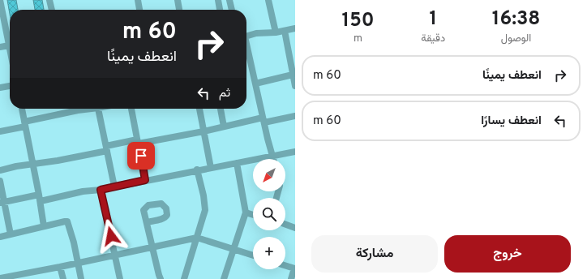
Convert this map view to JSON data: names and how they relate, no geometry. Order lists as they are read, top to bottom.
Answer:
{
  "north": "bottom left",
  "page": {
    "eta": [
      "16:38",
      "الوصول",
      "1",
      "دقيقة",
      "150",
      "m"
    ],
    "turn": ["60 m", "انعطف يمينًا"],
    "list": [
      {
        "name": "انعطف يمينًا",
        "value": "60 m"
      },
      {
        "name": "انعطف يسارًا",
        "value": "60 m"
      }
    ],
    "then": "ثم",
    "map_buttons": "+",
    "buttons": ["خروج", "مشاركة"]
  }
}
